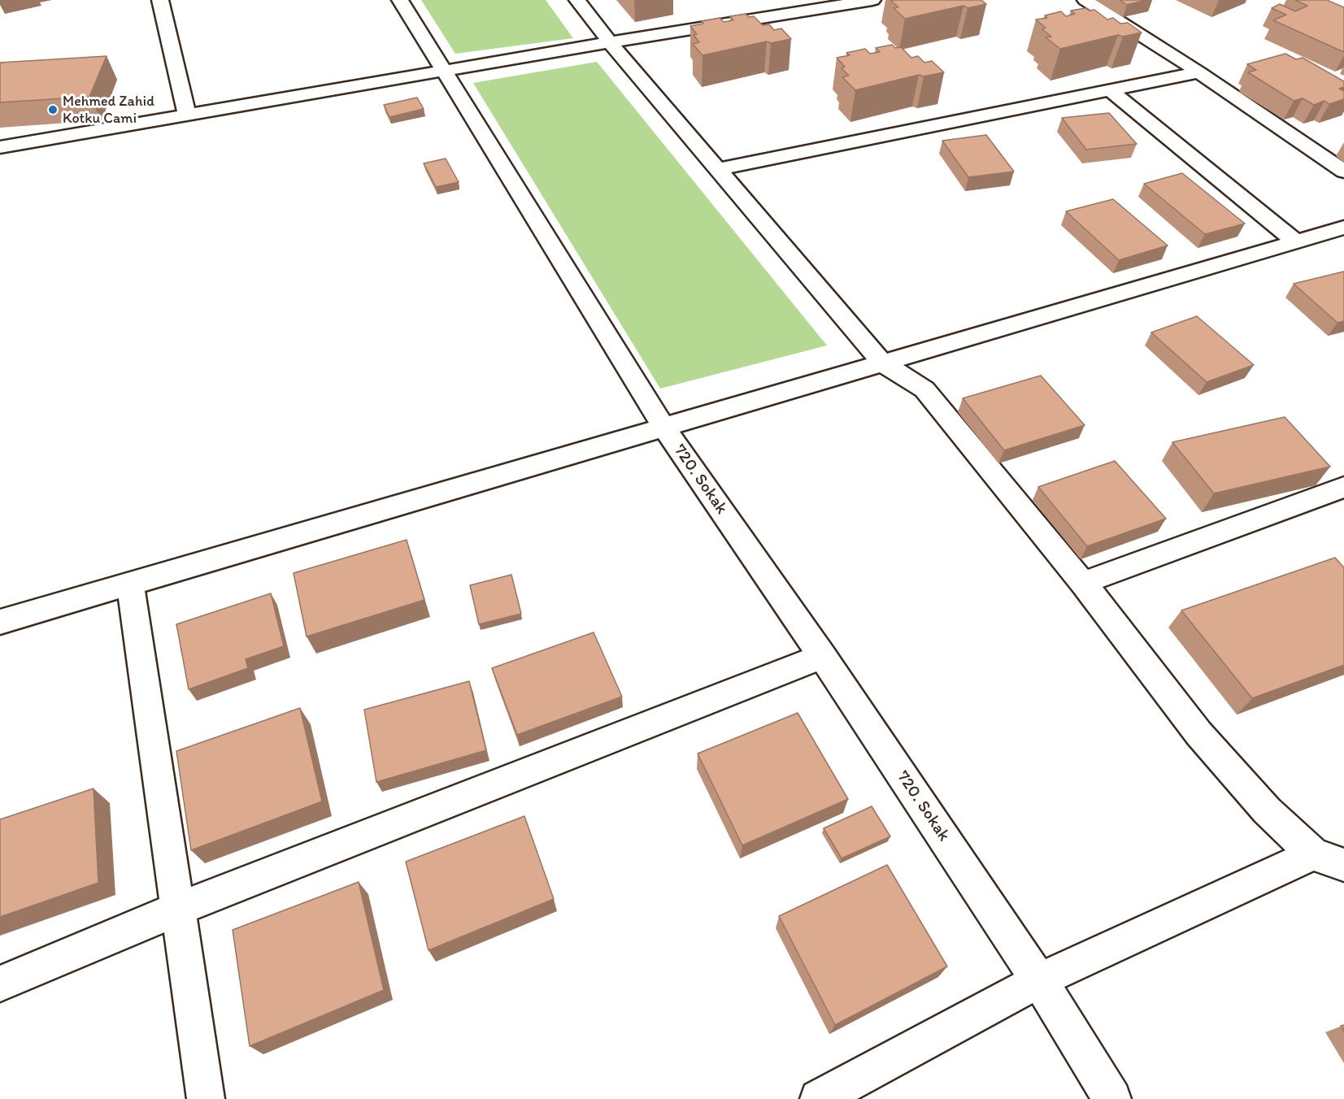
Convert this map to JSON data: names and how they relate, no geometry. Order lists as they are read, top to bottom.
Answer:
{
  "streets": {
    "street": ["720. Sokak"]
  },
  "places": ["Mehmed Zahid Kotku Cami"]
}
